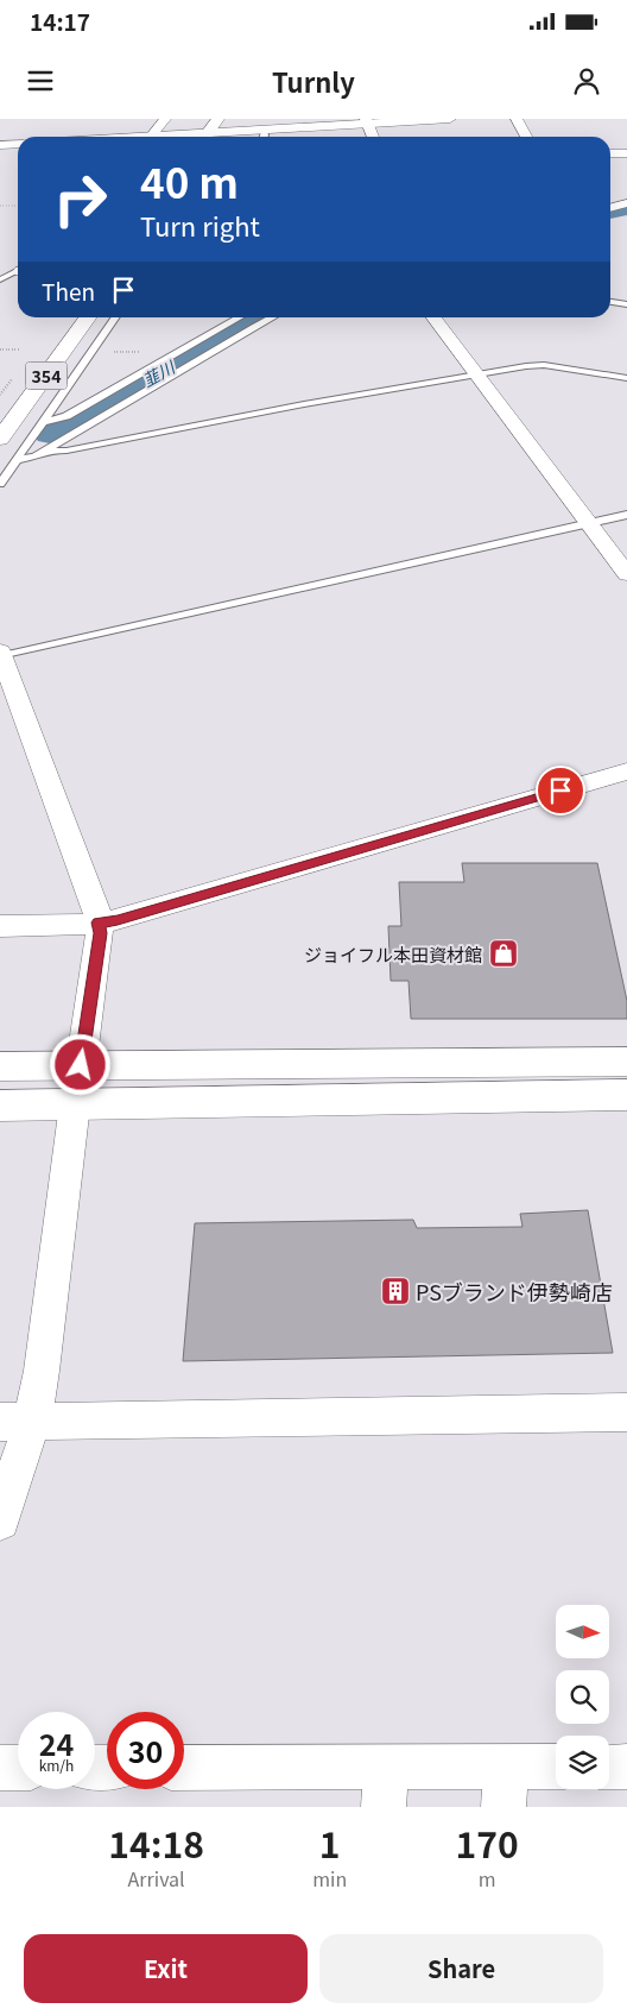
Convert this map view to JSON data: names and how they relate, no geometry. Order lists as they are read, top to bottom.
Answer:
{
  "streets": {
    "main road": ["354"]
  },
  "water": ["韮川"],
  "places": {
    "shop": ["ジョイフル本田資材館"],
    "building": ["PSブランド伊勢崎店"]
  },
  "north": "right",
  "page": {
    "status": "14:17",
    "header": "Turnly",
    "turn": ["40 m", "Turn right"],
    "then": "Then",
    "speed": "24 km/h",
    "limit": "30",
    "eta": [
      "14:18",
      "Arrival",
      "1",
      "min",
      "170",
      "m"
    ],
    "buttons": ["Exit", "Share"]
  }
}
